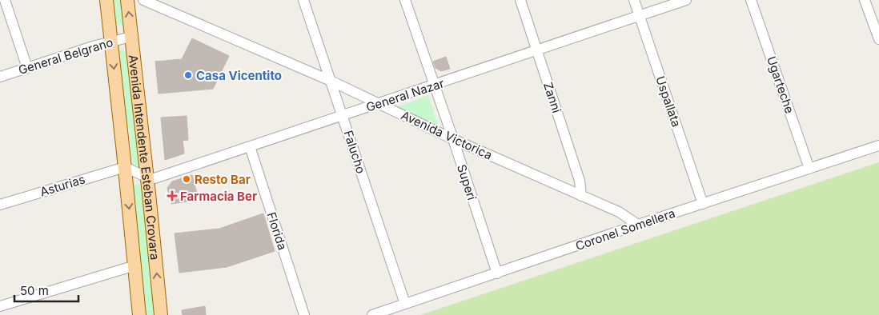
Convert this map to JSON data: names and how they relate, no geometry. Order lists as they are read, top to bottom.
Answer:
{
  "streets": {
    "main road": ["Avenida Intendente Esteban Crovara"],
    "street": [
      "General Belgrano",
      "Ugarteche",
      "General Nazar",
      "Zanni",
      "Uspallata",
      "Avenida Victorica",
      "Falucho",
      "Superí",
      "Asturias",
      "Coronel Somellera",
      "Florida"
    ]
  },
  "crossings": [
    ["General Belgrano", "Avenida Intendente Esteban Crovara"],
    ["Ugarteche", "Coronel Somellera"],
    ["General Nazar", "Zanni"],
    ["General Nazar", "Uspallata"],
    ["General Nazar", "Avenida Victorica"],
    ["General Nazar", "Falucho"],
    ["General Nazar", "Avenida Intendente Esteban Crovara"],
    ["General Nazar", "Superí"],
    ["General Nazar", "Florida"],
    ["Zanni", "Avenida Victorica"],
    ["Uspallata", "Coronel Somellera"],
    ["Avenida Victorica", "Falucho"],
    ["Avenida Victorica", "Superí"],
    ["Avenida Victorica", "Coronel Somellera"],
    ["Falucho", "Coronel Somellera"],
    ["Avenida Intendente Esteban Crovara", "Asturias"],
    ["Superí", "Coronel Somellera"]
  ],
  "places": {
    "other": ["Casa Vicentito", "Resto Bar"],
    "health": ["Farmacia Ber"]
  },
  "scale_bar": "50 m"
}
